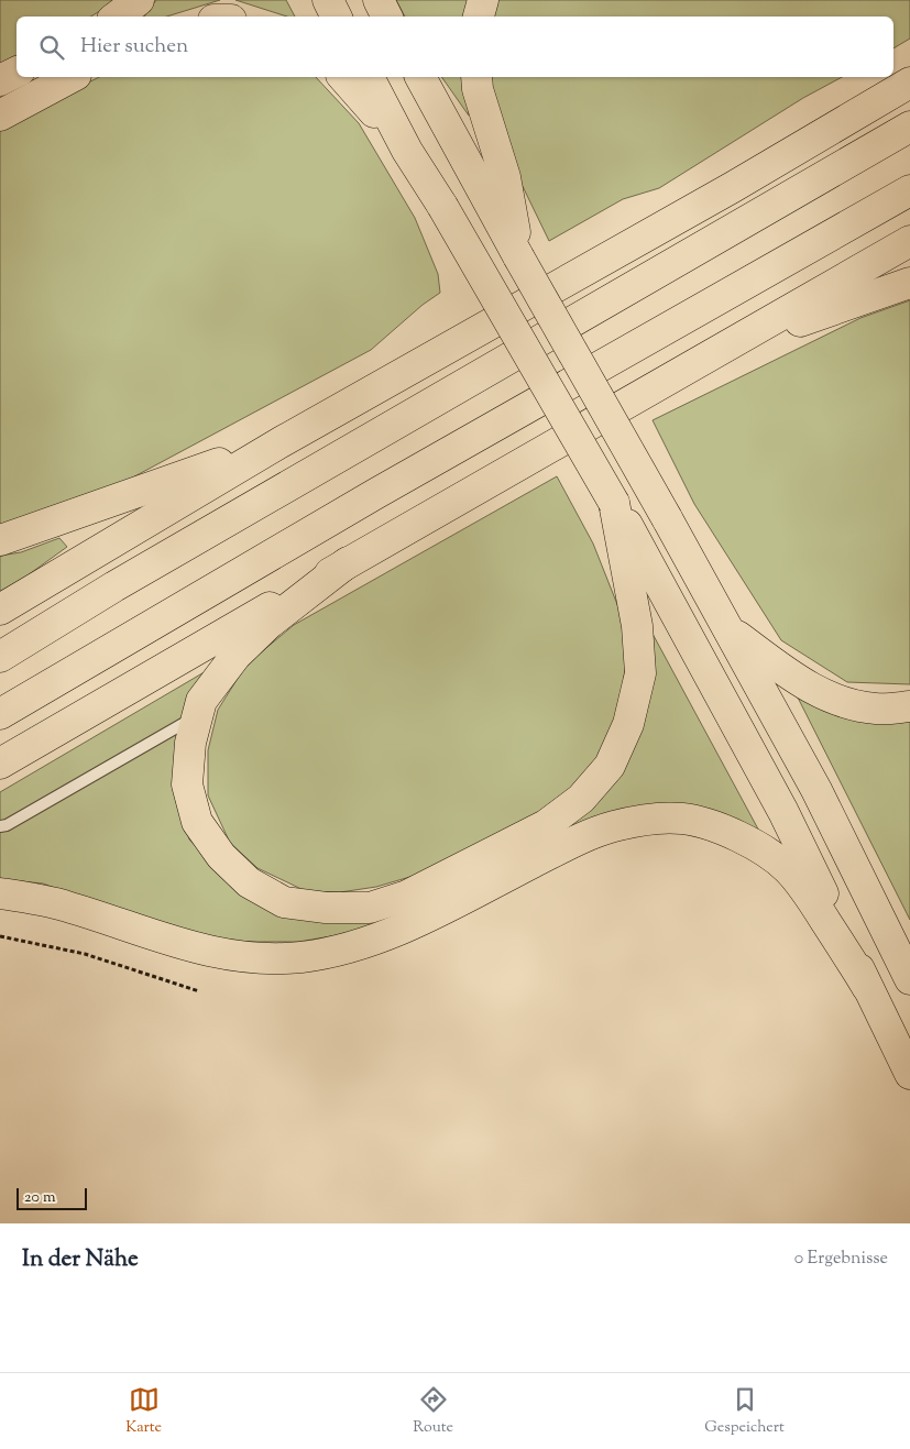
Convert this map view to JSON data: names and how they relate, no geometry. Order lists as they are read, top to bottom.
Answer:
{
  "scale_bar": "20 m",
  "page": {
    "search": "Hier suchen",
    "scale": "20 m",
    "heading": ["In der Nähe", "0 Ergebnisse"],
    "nav": ["Karte", "Route", "Gespeichert"]
  }
}
